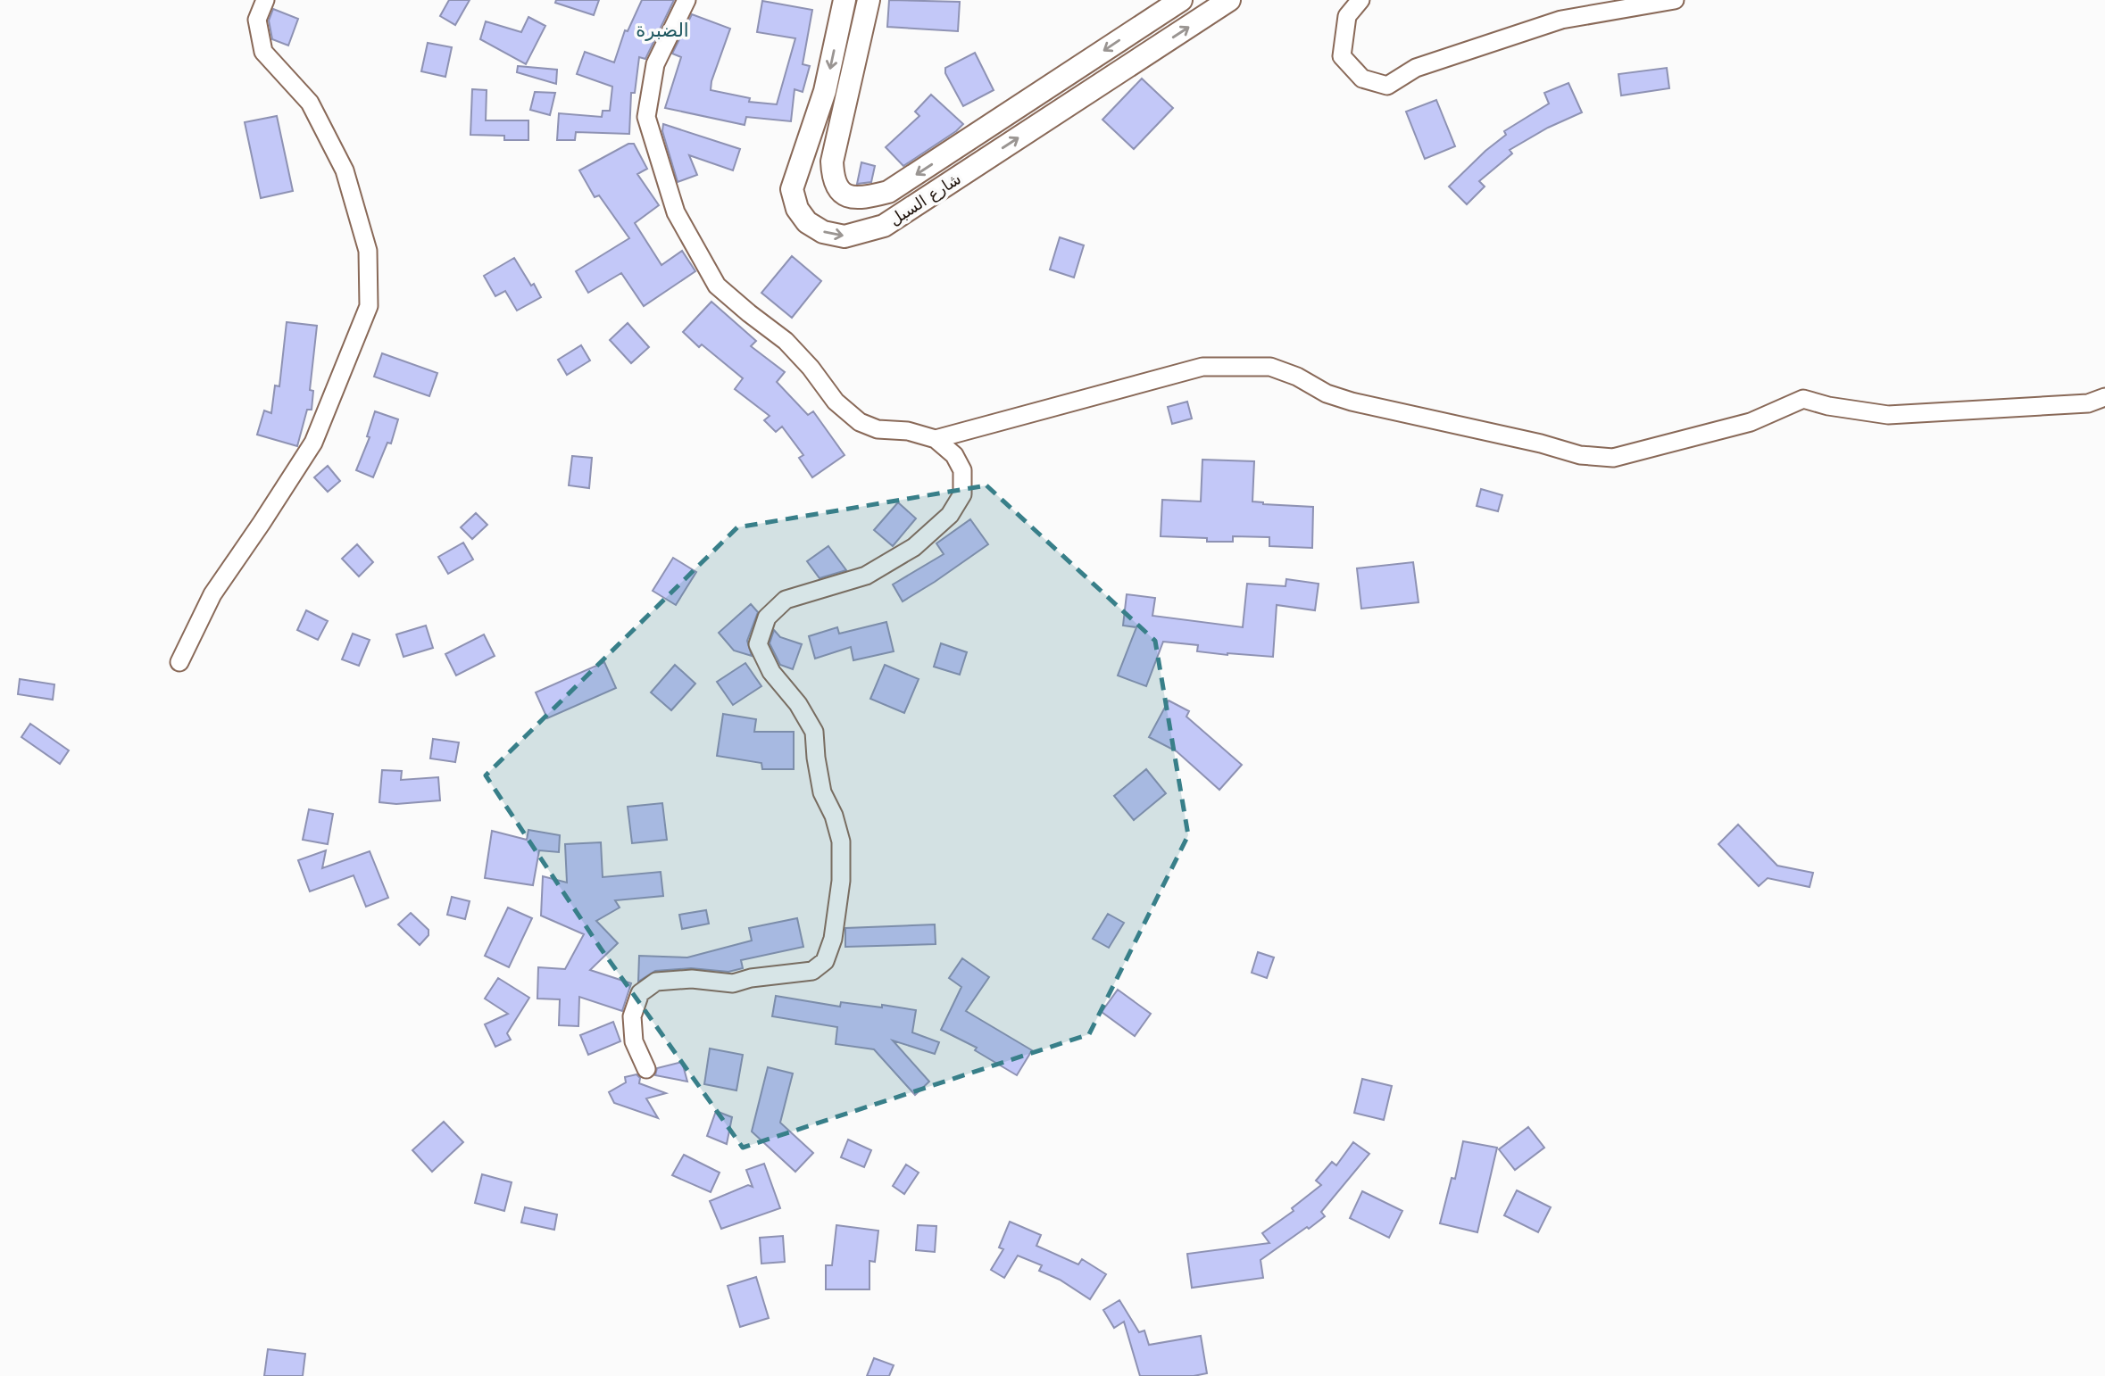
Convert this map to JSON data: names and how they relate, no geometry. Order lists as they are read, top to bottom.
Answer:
{
  "streets": {
    "main road": ["شارع السبل"]
  },
  "districts": ["الضبرة"]
}
